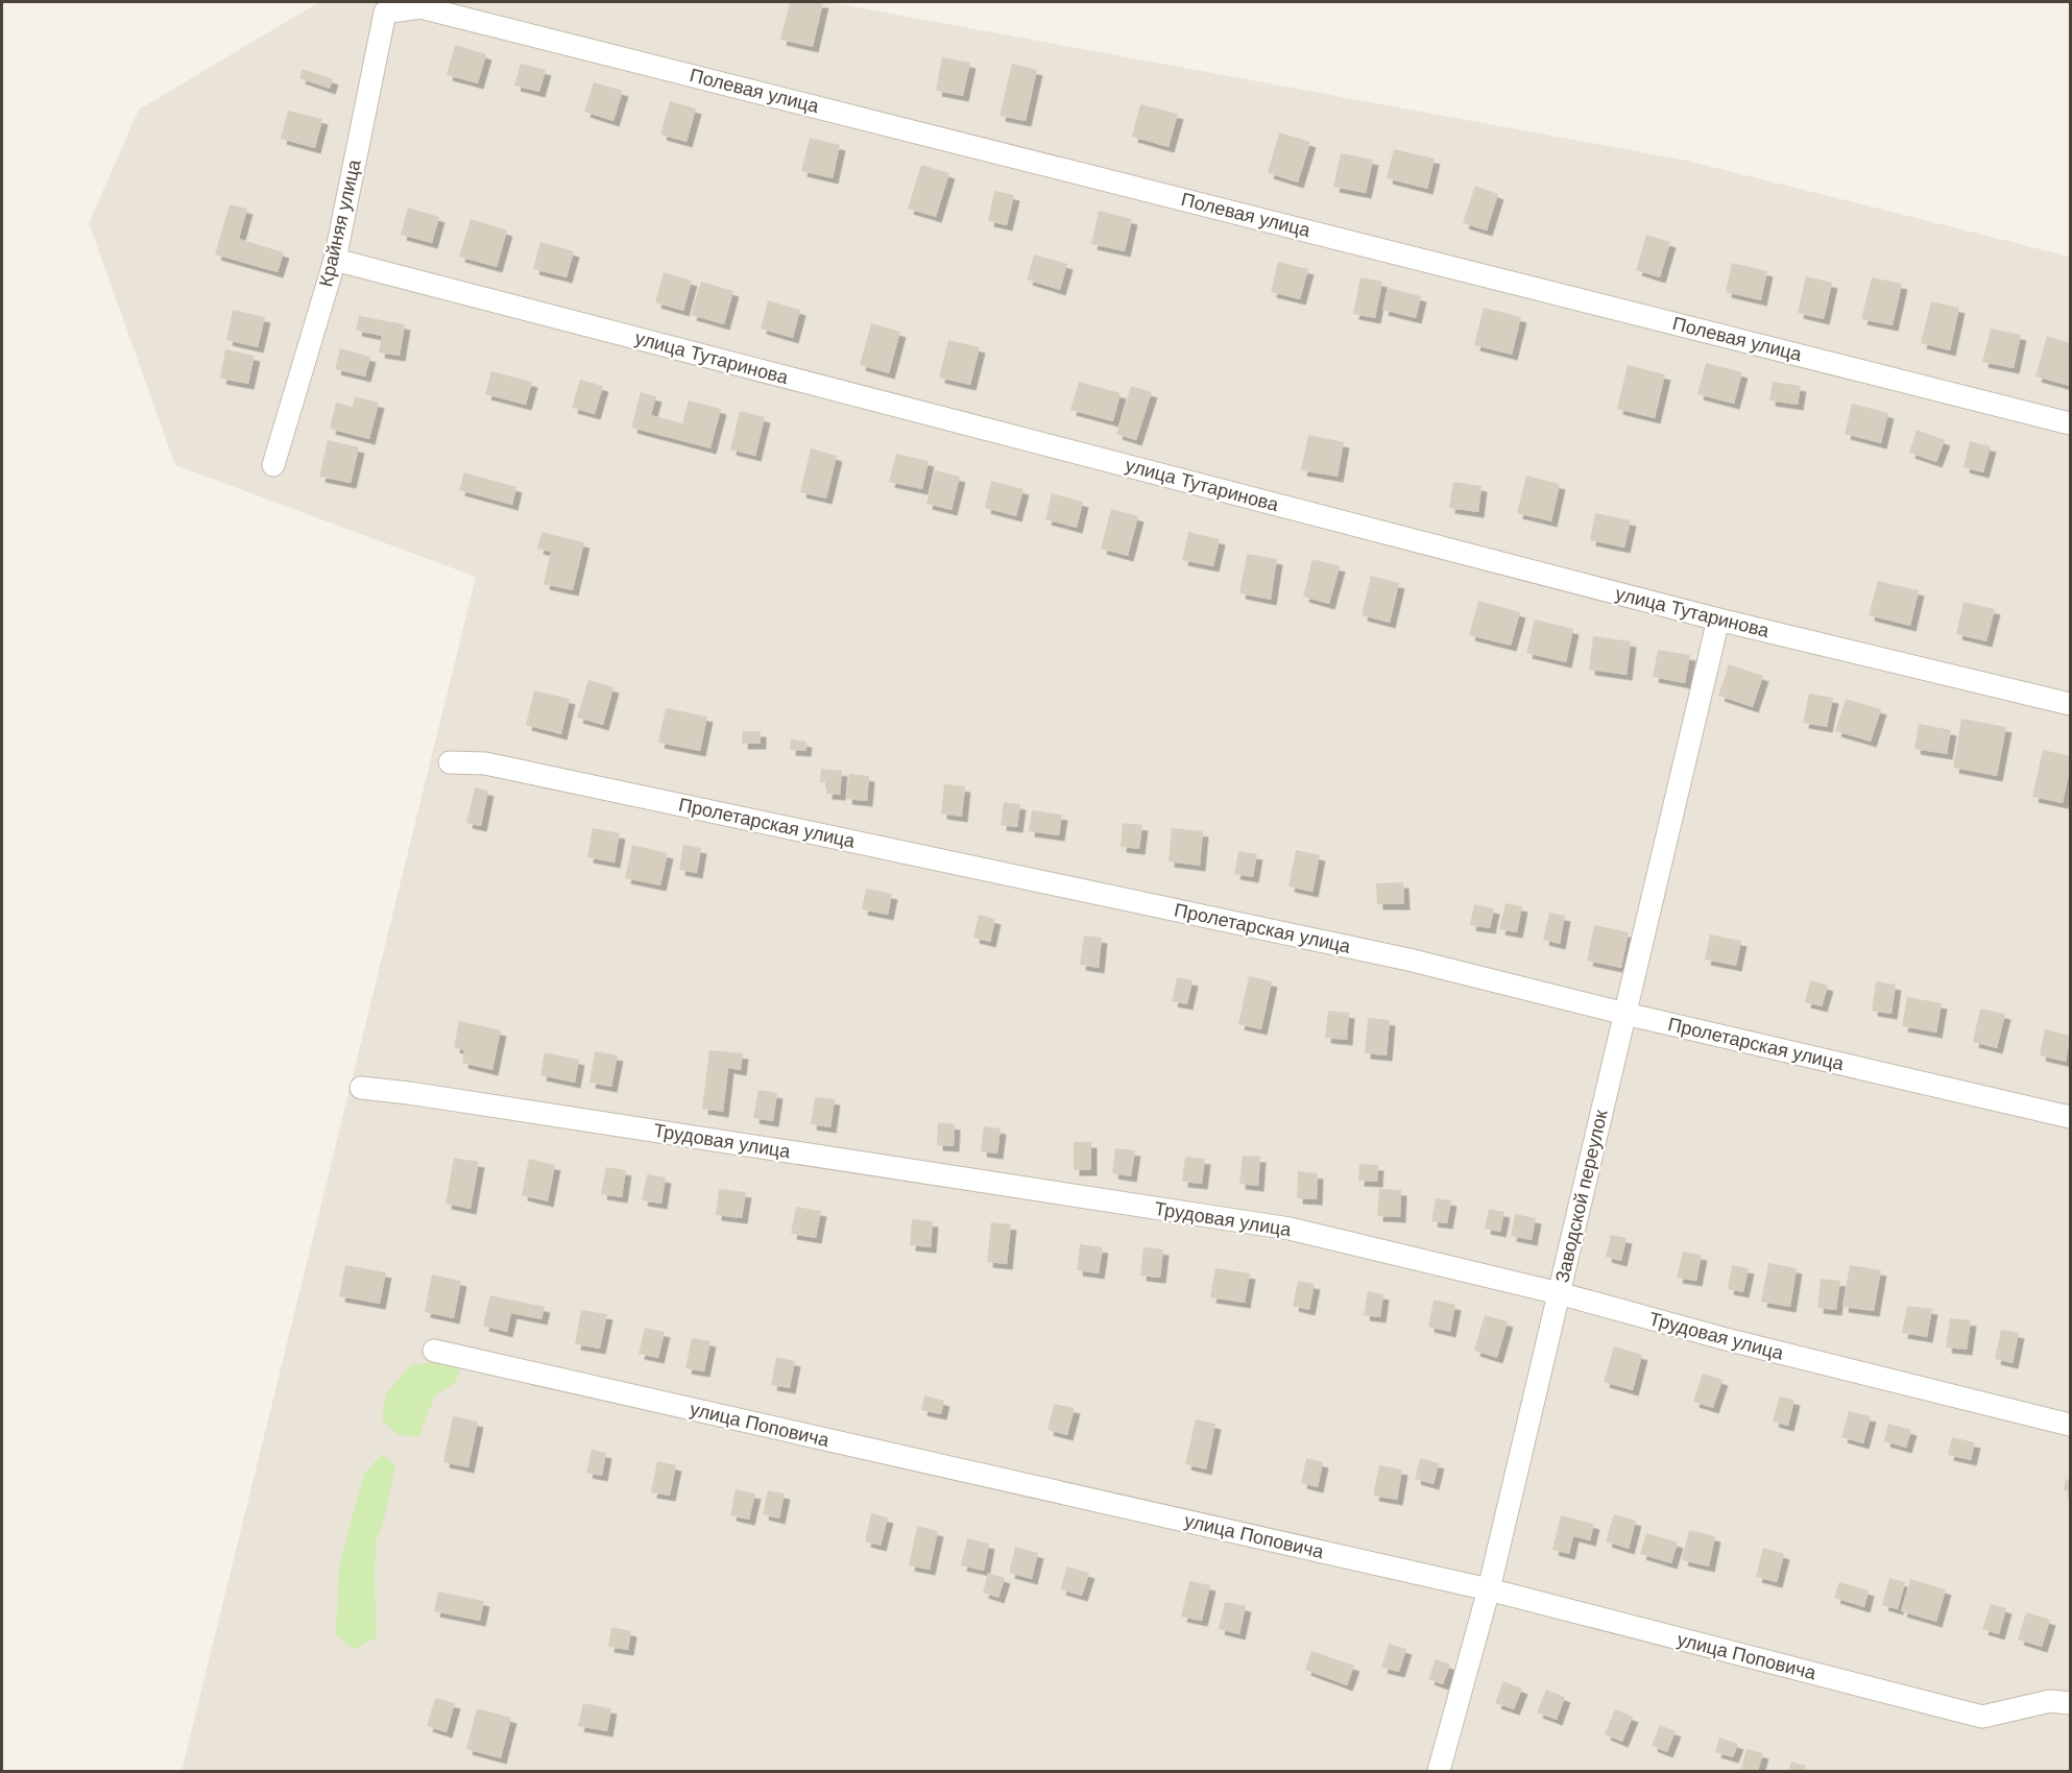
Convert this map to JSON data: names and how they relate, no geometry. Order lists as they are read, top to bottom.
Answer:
{
  "streets": {
    "street": [
      "Полевая улица",
      "Крайняя улица",
      "улица Тутаринова",
      "Пролетарская улица",
      "Трудовая улица",
      "Заводской переулок",
      "улица Поповича"
    ]
  },
  "crossings": [
    ["Полевая улица", "Крайняя улица"],
    ["Крайняя улица", "улица Тутаринова"],
    ["улица Тутаринова", "Заводской переулок"],
    ["Пролетарская улица", "Заводской переулок"],
    ["Трудовая улица", "Заводской переулок"],
    ["Заводской переулок", "улица Поповича"]
  ]
}
